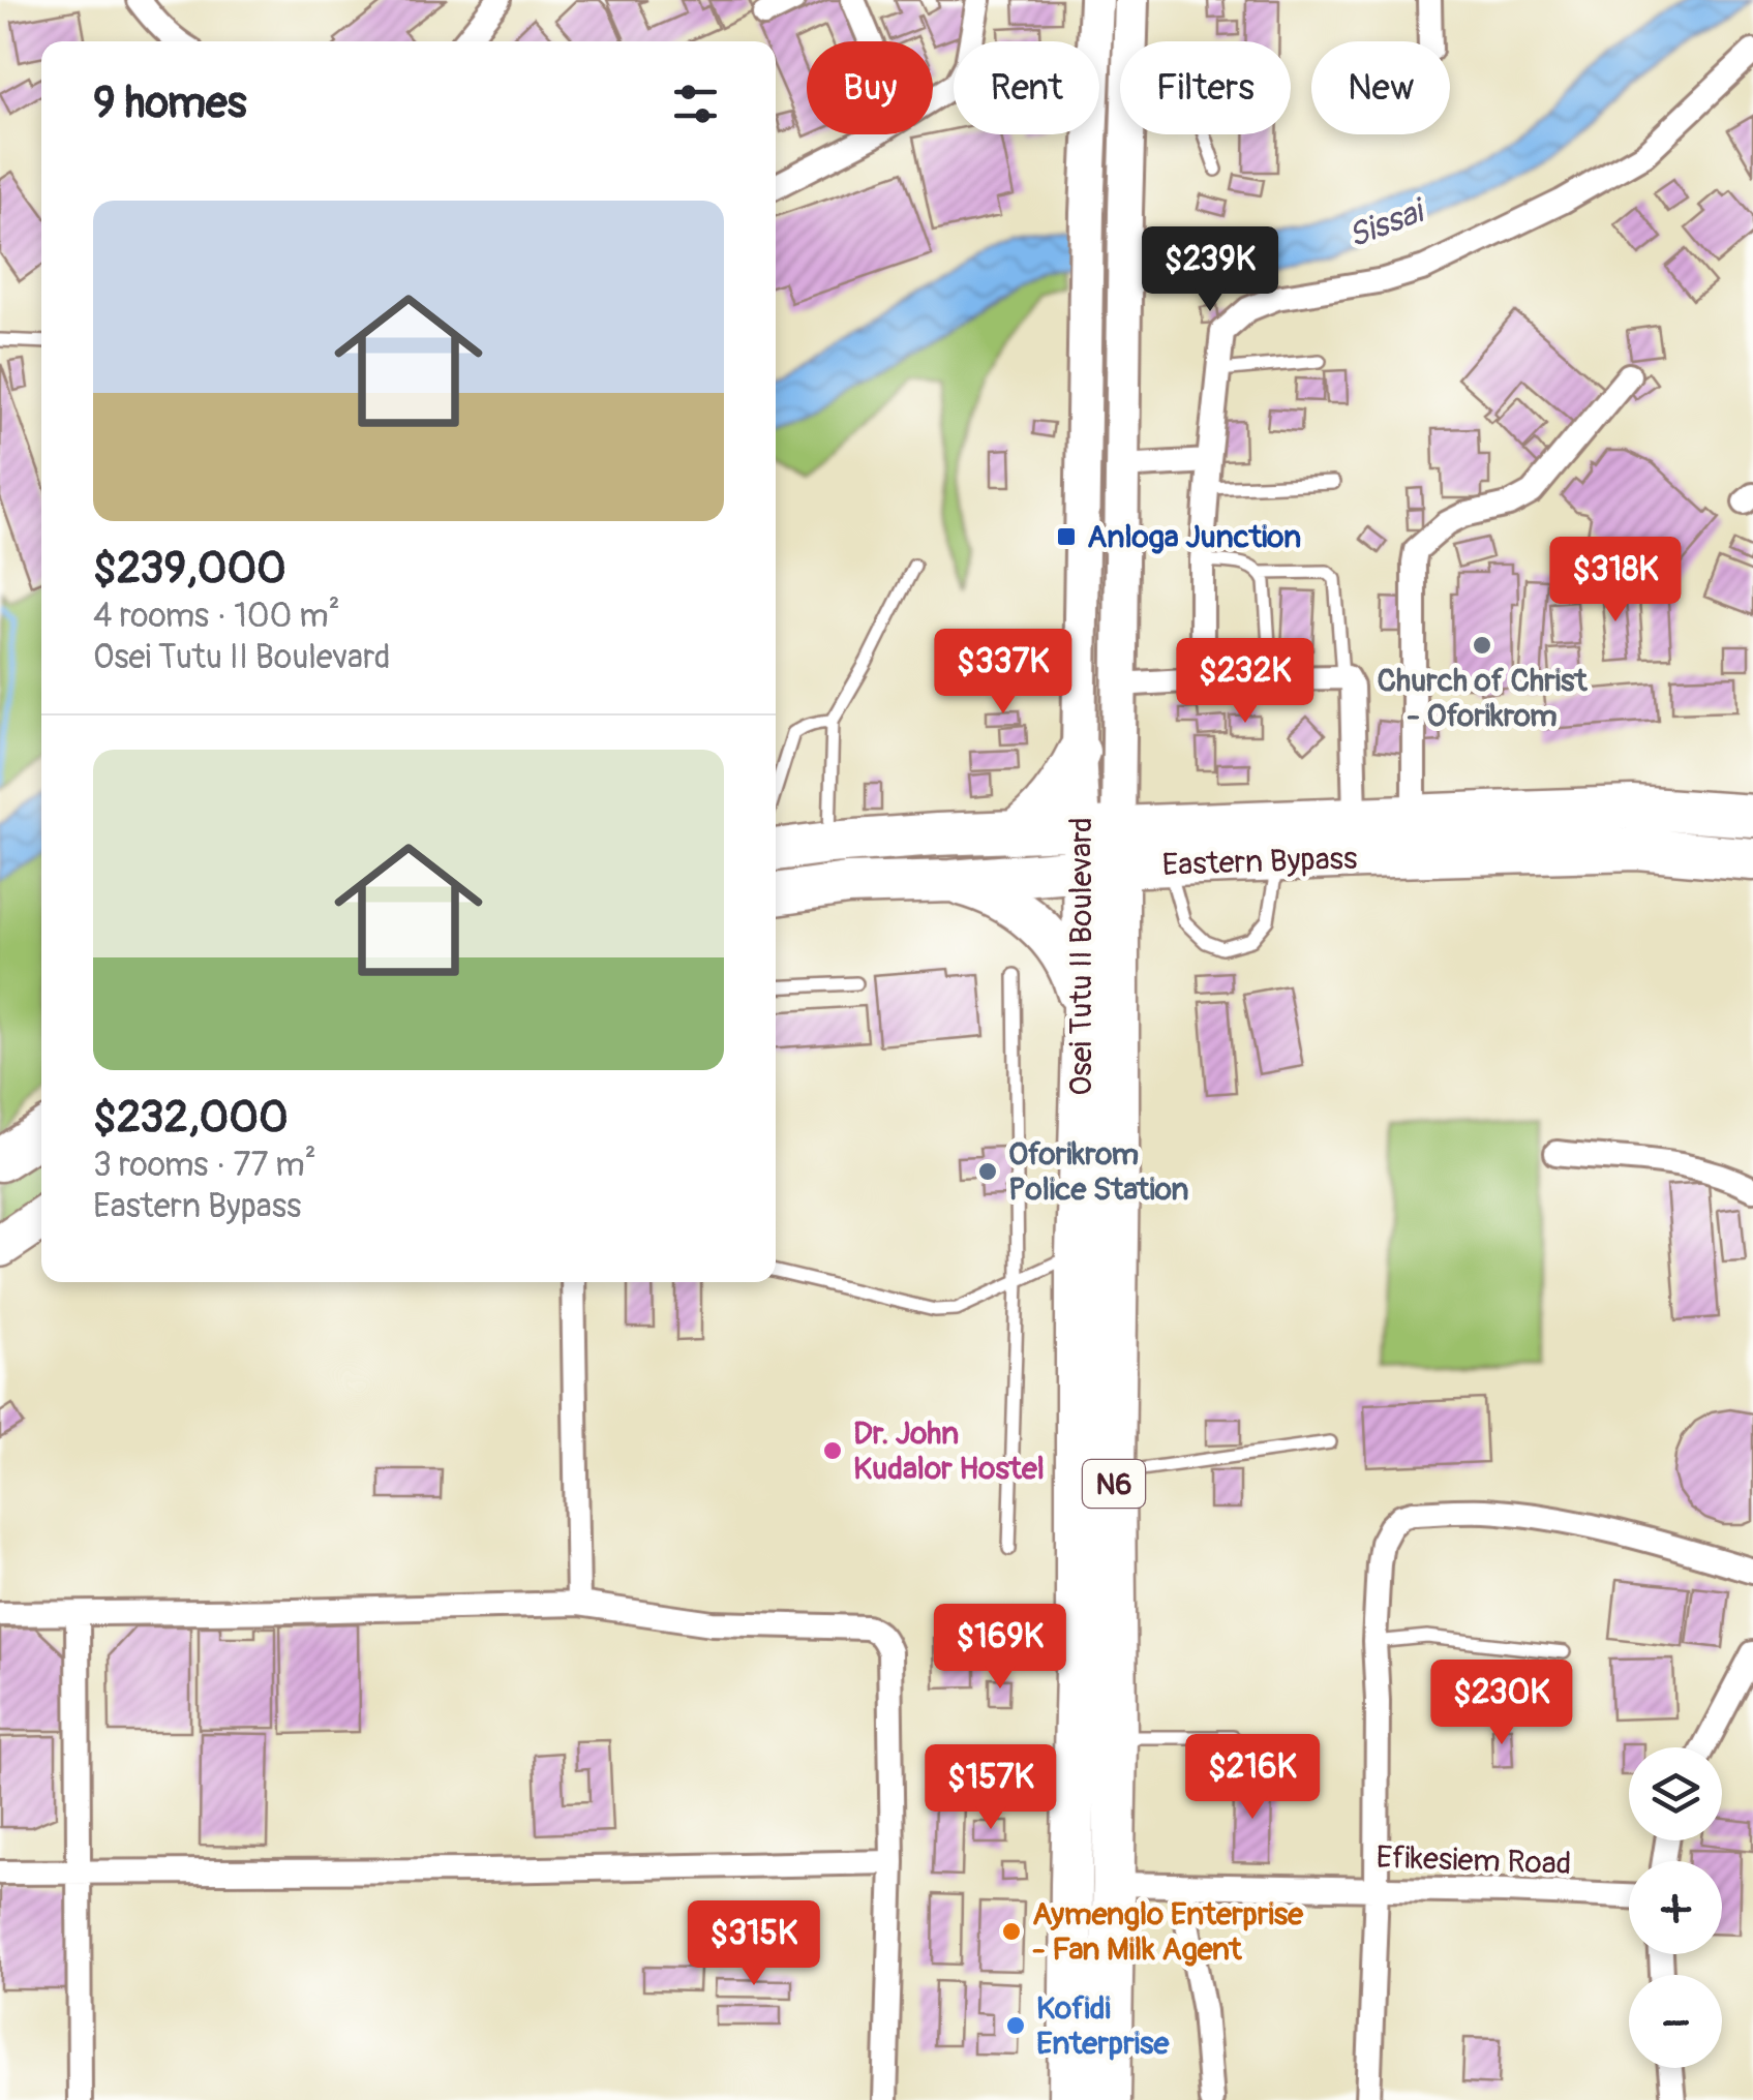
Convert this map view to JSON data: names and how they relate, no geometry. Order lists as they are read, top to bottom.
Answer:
{
  "streets": {
    "highway": ["Eastern Bypass", "Osei Tutu II Boulevard", "N6"],
    "street": ["Efikesiem Road"]
  },
  "crossings": [
    ["Eastern Bypass", "Osei Tutu II Boulevard"],
    ["Osei Tutu II Boulevard", "Efikesiem Road"]
  ],
  "water": ["Sissai"],
  "places": {
    "transit": ["Anloga Junction"],
    "other": [
      "Church of Christ - Oforikrom",
      "Oforikrom Police Station",
      "Dr. John Kudalor Hostel",
      "Aymenglo Enterprise - Fan Milk Agent",
      "Kofidi Enterprise"
    ]
  },
  "page": {
    "chip": [
      "Buy",
      "Rent",
      "Filters",
      "New"
    ],
    "heading": "9 homes",
    "list": [
      {
        "name": "$239,000",
        "note": "4 rooms · 100 m² · Osei Tutu II Boulevard"
      },
      {
        "name": "$232,000",
        "note": "3 rooms · 77 m² · Eastern Bypass"
      }
    ],
    "price": [
      "$239K",
      "$318K",
      "$337K",
      "$232K",
      "$169K",
      "$230K",
      "$216K",
      "$157K",
      "$315K"
    ],
    "map_buttons": ["+", "−"]
  }
}
